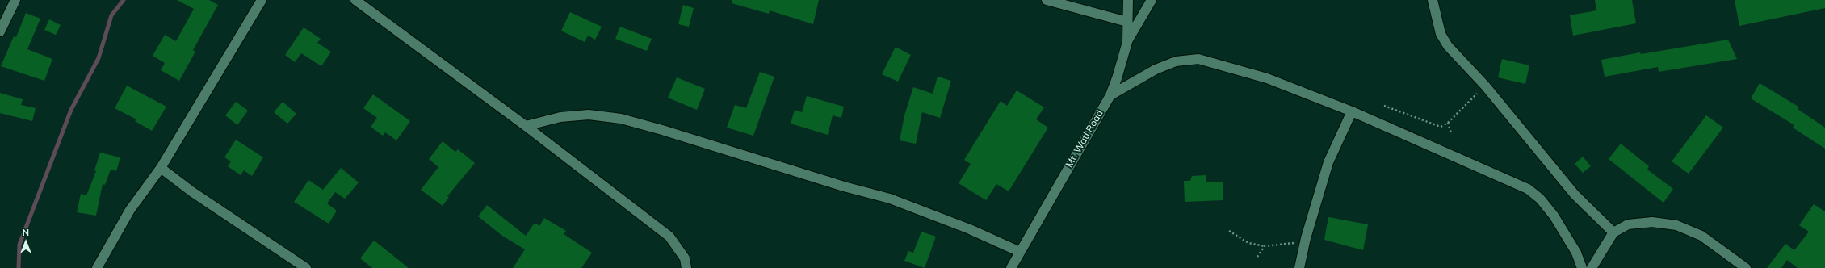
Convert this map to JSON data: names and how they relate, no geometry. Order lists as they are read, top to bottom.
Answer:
{
  "streets": {
    "street": ["Mt. Wati Road"]
  },
  "north": "top"
}
